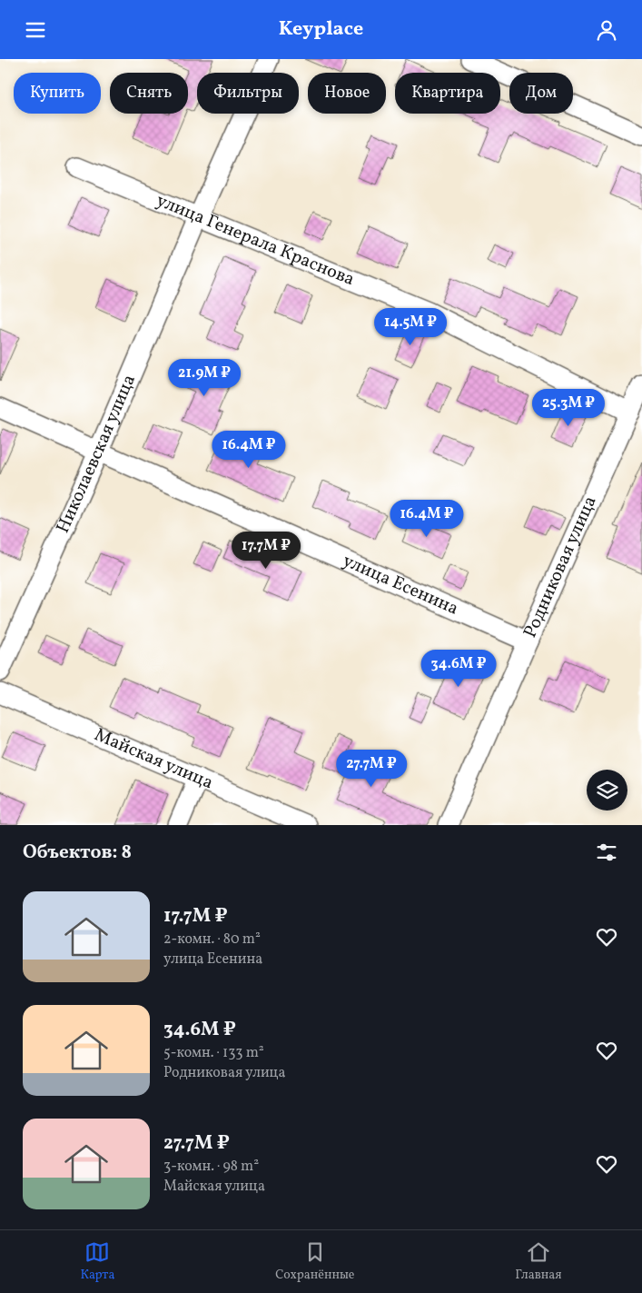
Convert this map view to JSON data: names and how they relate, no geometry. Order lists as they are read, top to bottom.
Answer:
{
  "streets": {
    "street": [
      "улица Генерала Краснова",
      "Николаевская улица",
      "Родниковая улица",
      "улица Есенина",
      "Майская улица"
    ]
  },
  "crossings": [
    ["улица Генерала Краснова", "Николаевская улица"],
    ["улица Генерала Краснова", "Родниковая улица"],
    ["Николаевская улица", "улица Есенина"],
    ["Родниковая улица", "улица Есенина"]
  ],
  "page": {
    "header": "Keyplace",
    "chip": [
      "Купить",
      "Снять",
      "Фильтры",
      "Новое",
      "Квартира",
      "Дом"
    ],
    "price": [
      "14.5M ₽",
      "21.9M ₽",
      "25.3M ₽",
      "16.4M ₽",
      "16.4M ₽",
      "17.7M ₽",
      "34.6M ₽",
      "27.7M ₽"
    ],
    "heading": "Объектов: 8",
    "list": [
      {
        "name": "17.7M ₽",
        "note": "2-комн. · 80 m² · улица Есенина"
      },
      {
        "name": "34.6M ₽",
        "note": "5-комн. · 133 m² · Родниковая улица"
      },
      {
        "name": "27.7M ₽",
        "note": "3-комн. · 98 m² · Майская улица"
      }
    ],
    "tabs": ["Карта", "Сохранённые", "Главная"]
  }
}
